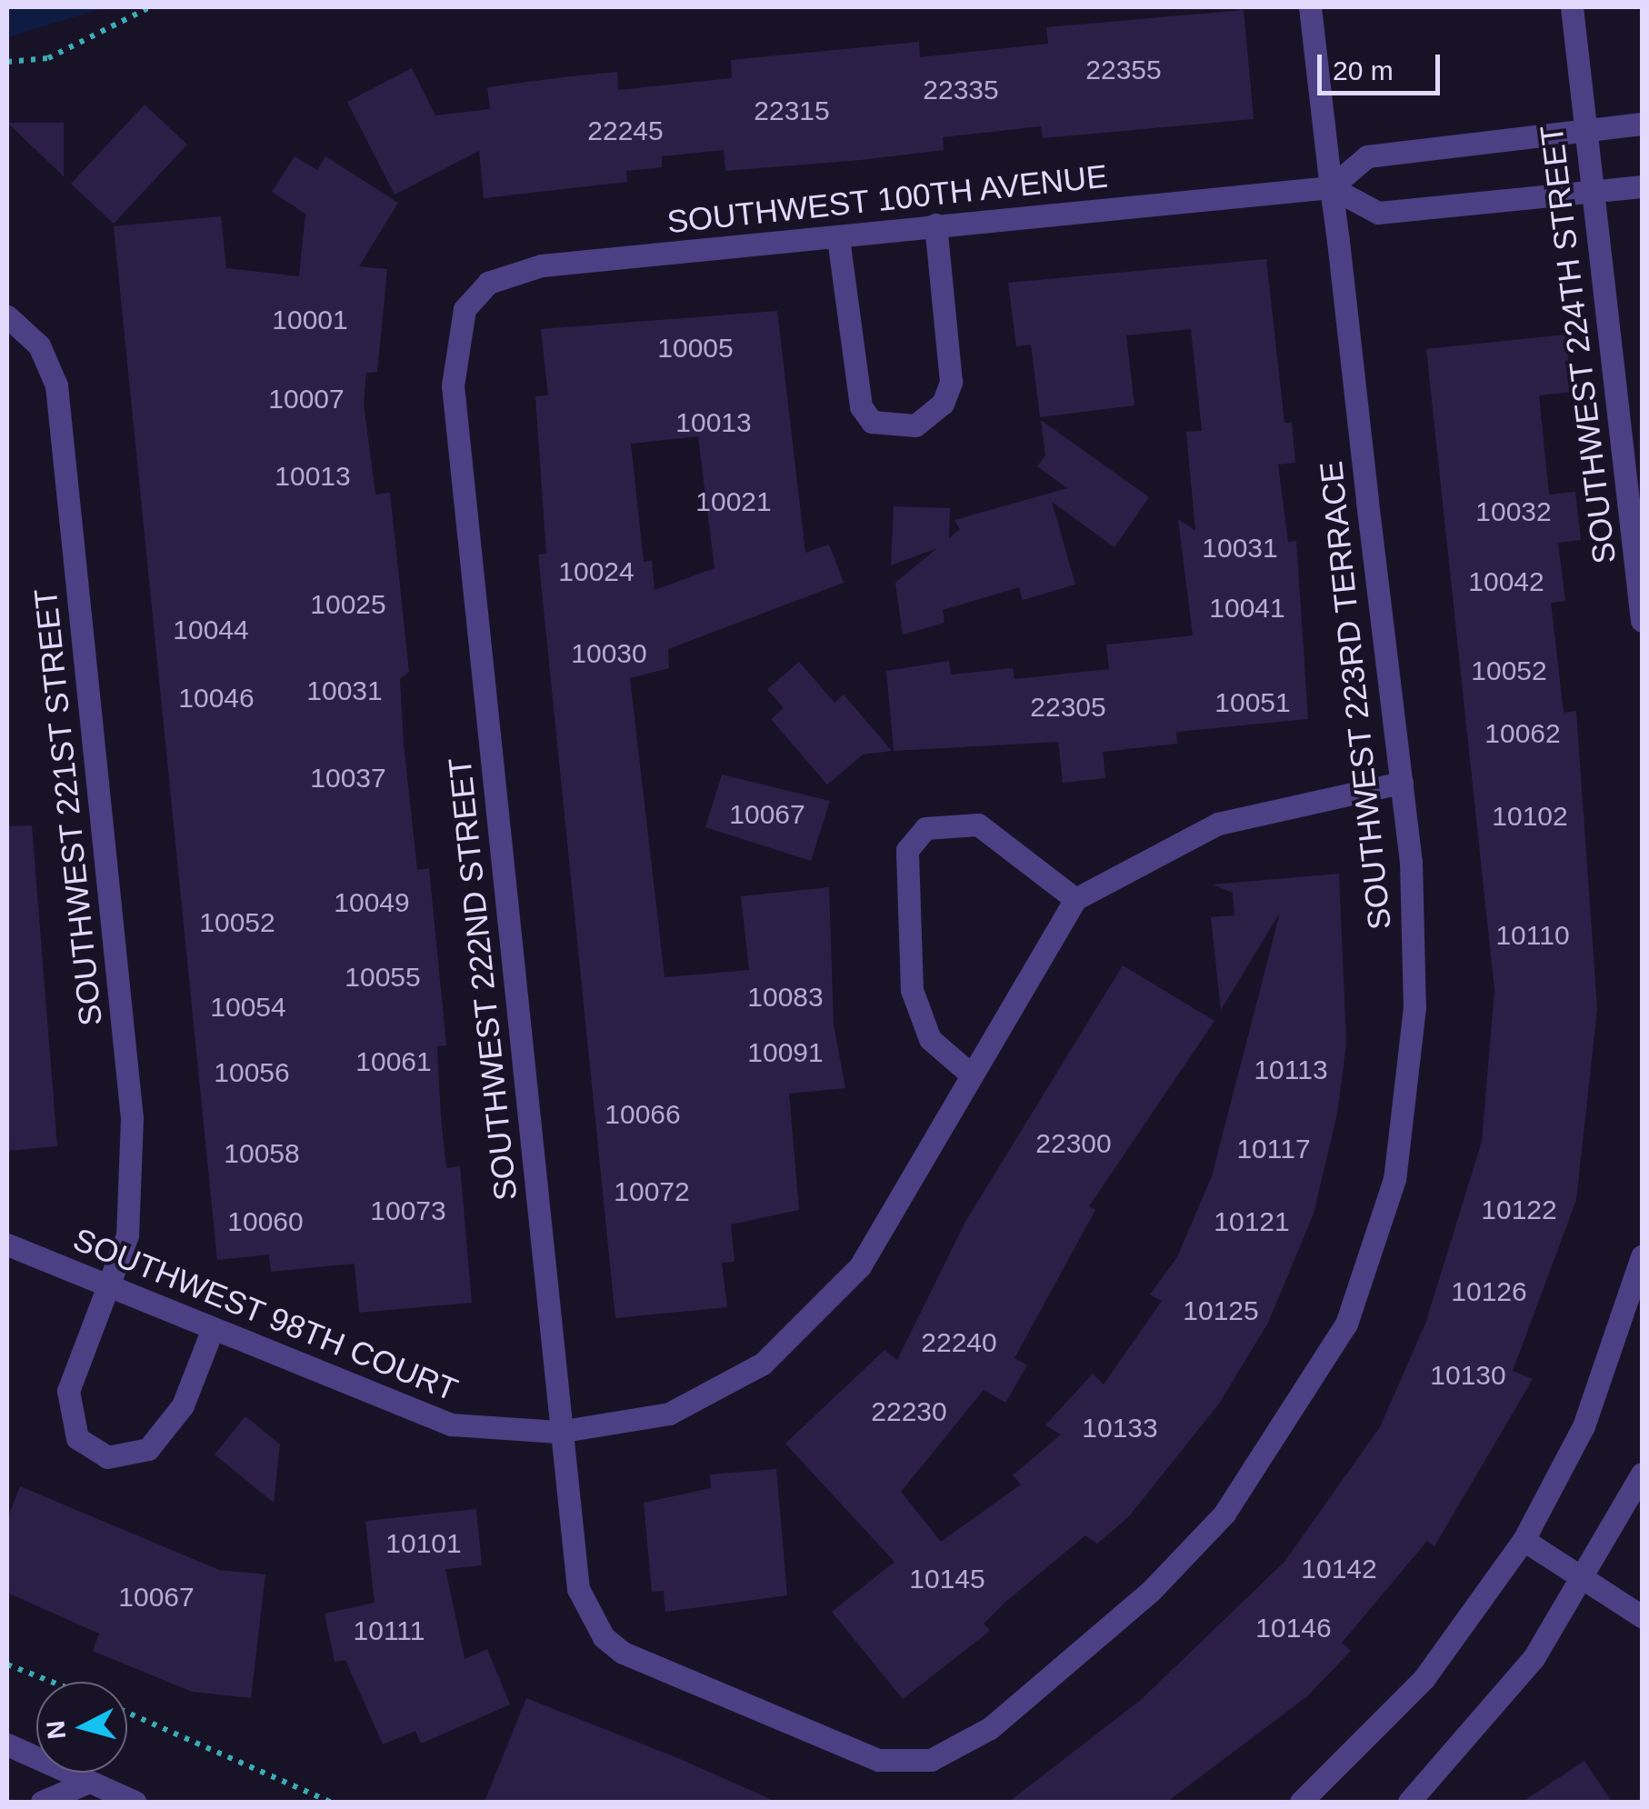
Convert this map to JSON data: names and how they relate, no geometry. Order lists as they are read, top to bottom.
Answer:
{
  "streets": {
    "street": [
      "SOUTHWEST 100TH AVENUE",
      "SOUTHWEST 224TH STREET",
      "SOUTHWEST 223RD TERRACE",
      "SOUTHWEST 221ST STREET",
      "SOUTHWEST 222ND STREET",
      "SOUTHWEST 98TH COURT"
    ]
  },
  "crossings": [
    ["SOUTHWEST 100TH AVENUE", "SOUTHWEST 223RD TERRACE"],
    ["SOUTHWEST 100TH AVENUE", "SOUTHWEST 222ND STREET"],
    ["SOUTHWEST 223RD TERRACE", "SOUTHWEST 222ND STREET"],
    ["SOUTHWEST 221ST STREET", "SOUTHWEST 98TH COURT"],
    ["SOUTHWEST 222ND STREET", "SOUTHWEST 98TH COURT"]
  ],
  "house_numbers": [
    "22355",
    "22335",
    "22315",
    "22245",
    "10001",
    "10005",
    "10007",
    "10013",
    "10013",
    "10021",
    "10032",
    "10031",
    "10024",
    "10042",
    "10025",
    "10041",
    "10044",
    "10030",
    "10052",
    "10031",
    "10046",
    "10051",
    "22305",
    "10062",
    "10037",
    "10067",
    "10102",
    "10049",
    "10052",
    "10110",
    "10055",
    "10083",
    "10054",
    "10091",
    "10061",
    "10113",
    "10056",
    "10066",
    "22300",
    "10117",
    "10058",
    "10072",
    "10122",
    "10073",
    "10060",
    "10121",
    "10126",
    "10125",
    "22240",
    "10130",
    "22230",
    "10133",
    "10101",
    "10142",
    "10145",
    "10067",
    "10146",
    "10111"
  ],
  "scale_bar": "20 m",
  "north": "left"
}
